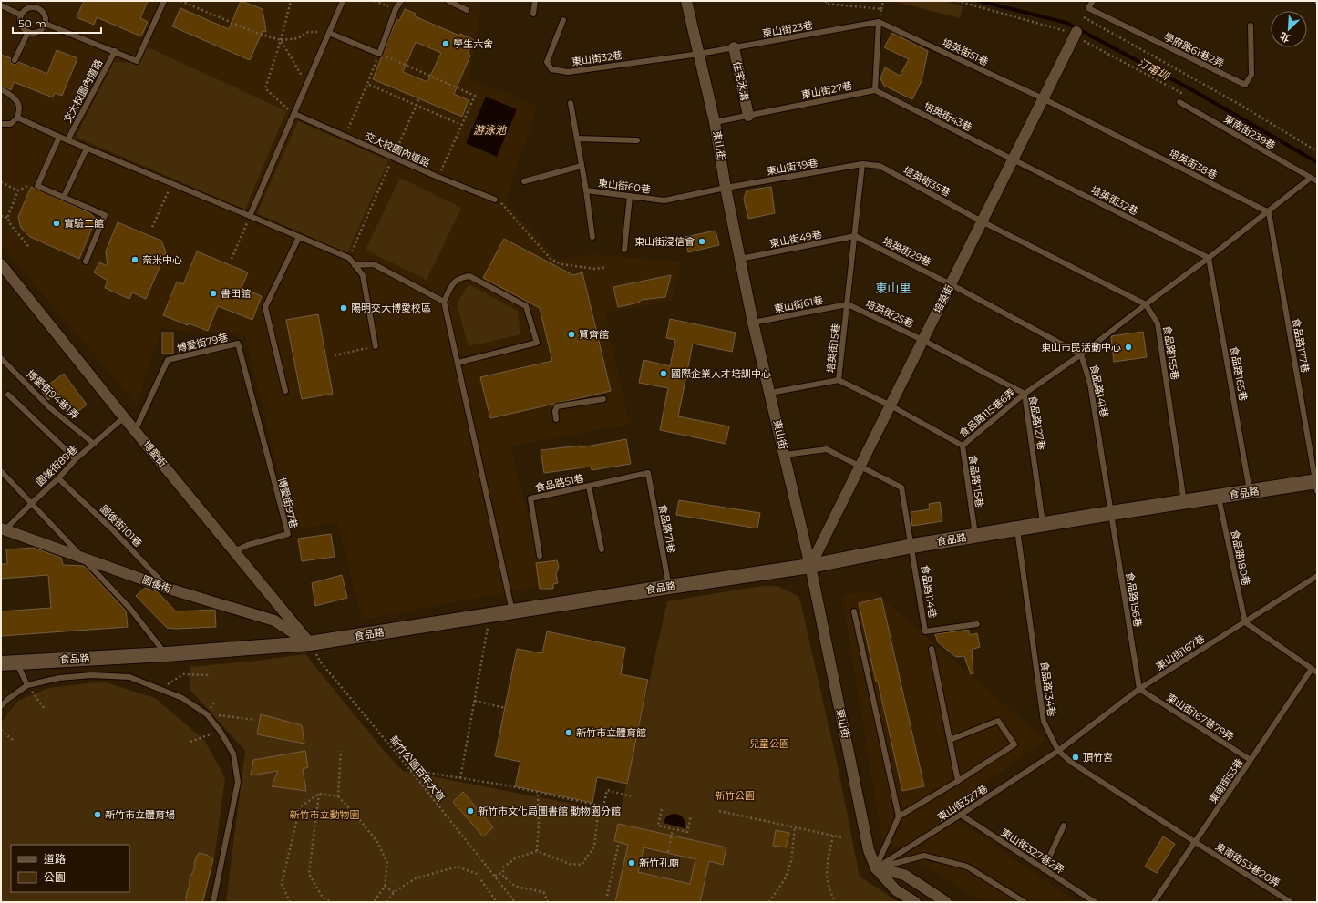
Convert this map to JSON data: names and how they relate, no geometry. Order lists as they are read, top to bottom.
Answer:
{
  "streets": {
    "street": [
      "住宅水溝",
      "東山街",
      "培英街",
      "博愛街",
      "食品路",
      "園後街"
    ],
    "lane": [
      "東山街23巷",
      "學府路61巷2弄",
      "培英街51巷",
      "東山街32巷",
      "東山街27巷",
      "交大校園內道路",
      "培英街43巷",
      "東南街239巷",
      "培英街38巷",
      "東山街39巷",
      "培英街35巷",
      "東山街60巷",
      "培英街32巷",
      "東山街49巷",
      "培英街29巷",
      "東山街61巷",
      "培英街25巷",
      "博愛街79巷",
      "食品路177巷",
      "培英街15巷",
      "食品路155巷",
      "食品路165巷",
      "食品路141巷",
      "博愛街94巷1弄",
      "食品路115巷6弄",
      "食品路127巷",
      "園後街89巷",
      "食品路115巷",
      "食品路51巷",
      "博愛街97巷",
      "園後街101巷",
      "食品路71巷",
      "食品路180巷",
      "食品路114巷",
      "食品路156巷",
      "東山街167巷",
      "食品路134巷",
      "東山街167巷79弄",
      "東南街53巷",
      "東山街327巷",
      "東山街327巷2弄",
      "東南街53巷20弄"
    ],
    "path": ["新竹公園百年大道"]
  },
  "crossings": [
    ["東山街23巷", "培英街51巷"],
    ["東山街23巷", "東山街32巷"],
    ["東山街23巷", "住宅水溝"],
    ["東山街23巷", "東山街"],
    ["培英街51巷", "培英街38巷"],
    ["培英街51巷", "培英街"],
    ["東山街32巷", "東山街"],
    ["住宅水溝", "東山街27巷"],
    ["東山街27巷", "培英街43巷"],
    ["東山街27巷", "東山街"],
    ["培英街43巷", "培英街32巷"],
    ["培英街43巷", "培英街"],
    ["東山街", "東山街39巷"],
    ["東山街", "東山街60巷"],
    ["東山街", "東山街49巷"],
    ["東山街", "培英街"],
    ["東山街", "東山街61巷"],
    ["東山街", "食品路"],
    ["東山街", "東山街327巷"],
    ["培英街38巷", "培英街"],
    ["培英街38巷", "食品路177巷"],
    ["東山街39巷", "培英街35巷"],
    ["東山街39巷", "東山街60巷"],
    ["東山街39巷", "培英街15巷"],
    ["培英街35巷", "培英街"],
    ["培英街35巷", "培英街15巷"],
    ["培英街32巷", "培英街"],
    ["培英街32巷", "食品路165巷"],
    ["培英街32巷", "食品路115巷6弄"],
    ["東山街49巷", "培英街29巷"],
    ["東山街49巷", "培英街15巷"],
    ["培英街29巷", "培英街"],
    ["培英街29巷", "培英街15巷"],
    ["培英街29巷", "食品路141巷"],
    ["培英街", "培英街25巷"],
    ["培英街", "培英街15巷"],
    ["培英街", "食品路141巷"],
    ["培英街", "食品路127巷"],
    ["培英街", "食品路115巷"],
    ["培英街", "食品路"],
    ["東山街61巷", "培英街25巷"],
    ["東山街61巷", "培英街15巷"],
    ["培英街25巷", "培英街15巷"],
    ["培英街25巷", "食品路127巷"],
    ["博愛街79巷", "博愛街"],
    ["博愛街79巷", "博愛街97巷"],
    ["食品路177巷", "食品路"],
    ["培英街15巷", "食品路115巷"],
    ["食品路155巷", "食品路115巷6弄"],
    ["食品路155巷", "食品路"],
    ["食品路165巷", "食品路115巷6弄"],
    ["食品路165巷", "食品路"],
    ["食品路141巷", "食品路115巷6弄"],
    ["食品路141巷", "食品路"],
    ["食品路141巷", "食品路156巷"],
    ["博愛街94巷1弄", "園後街89巷"],
    ["食品路115巷6弄", "食品路127巷"],
    ["食品路115巷6弄", "食品路115巷"],
    ["食品路127巷", "食品路"],
    ["博愛街", "園後街89巷"],
    ["博愛街", "食品路"],
    ["博愛街", "博愛街97巷"],
    ["博愛街", "園後街"],
    ["博愛街", "新竹公園百年大道"],
    ["園後街89巷", "園後街101巷"],
    ["園後街89巷", "園後街"],
    ["食品路115巷", "食品路"],
    ["食品路51巷", "食品路71巷"],
    ["食品路", "食品路71巷"],
    ["食品路", "食品路180巷"],
    ["食品路", "園後街"],
    ["食品路", "食品路114巷"],
    ["食品路", "食品路156巷"],
    ["食品路", "食品路134巷"],
    ["食品路", "新竹公園百年大道"],
    ["園後街101巷", "園後街"],
    ["食品路180巷", "東山街167巷"],
    ["園後街", "新竹公園百年大道"],
    ["食品路156巷", "東山街167巷"],
    ["食品路156巷", "東山街167巷79弄"],
    ["東山街167巷", "食品路134巷"],
    ["東山街167巷", "東山街167巷79弄"],
    ["東山街167巷", "東山街327巷"],
    ["食品路134巷", "東南街53巷"],
    ["食品路134巷", "東山街327巷"],
    ["食品路134巷", "東南街53巷20弄"],
    ["東山街167巷79弄", "東南街53巷"],
    ["東南街53巷", "東南街53巷20弄"],
    ["東山街327巷", "東山街327巷2弄"]
  ],
  "districts": ["東山里"],
  "water": ["汀甫圳", "游泳池"],
  "parks": ["兒童公園", "新竹公園", "新竹市立動物園"],
  "places": [
    "學生六舍",
    "實驗二館",
    "東山街浸信會",
    "奈米中心",
    "書田館",
    "陽明交大博愛校區",
    "賢齊館",
    "東山市民活動中心",
    "國際企業人才培訓中心",
    "新竹市立體育館",
    "頂竹宮",
    "新竹市文化局圖書館 動物園分館",
    "新竹市立體育場",
    "新竹孔廟"
  ],
  "legend": ["道路", "公園"],
  "scale_bar": "50 m",
  "north": "bottom left"
}
